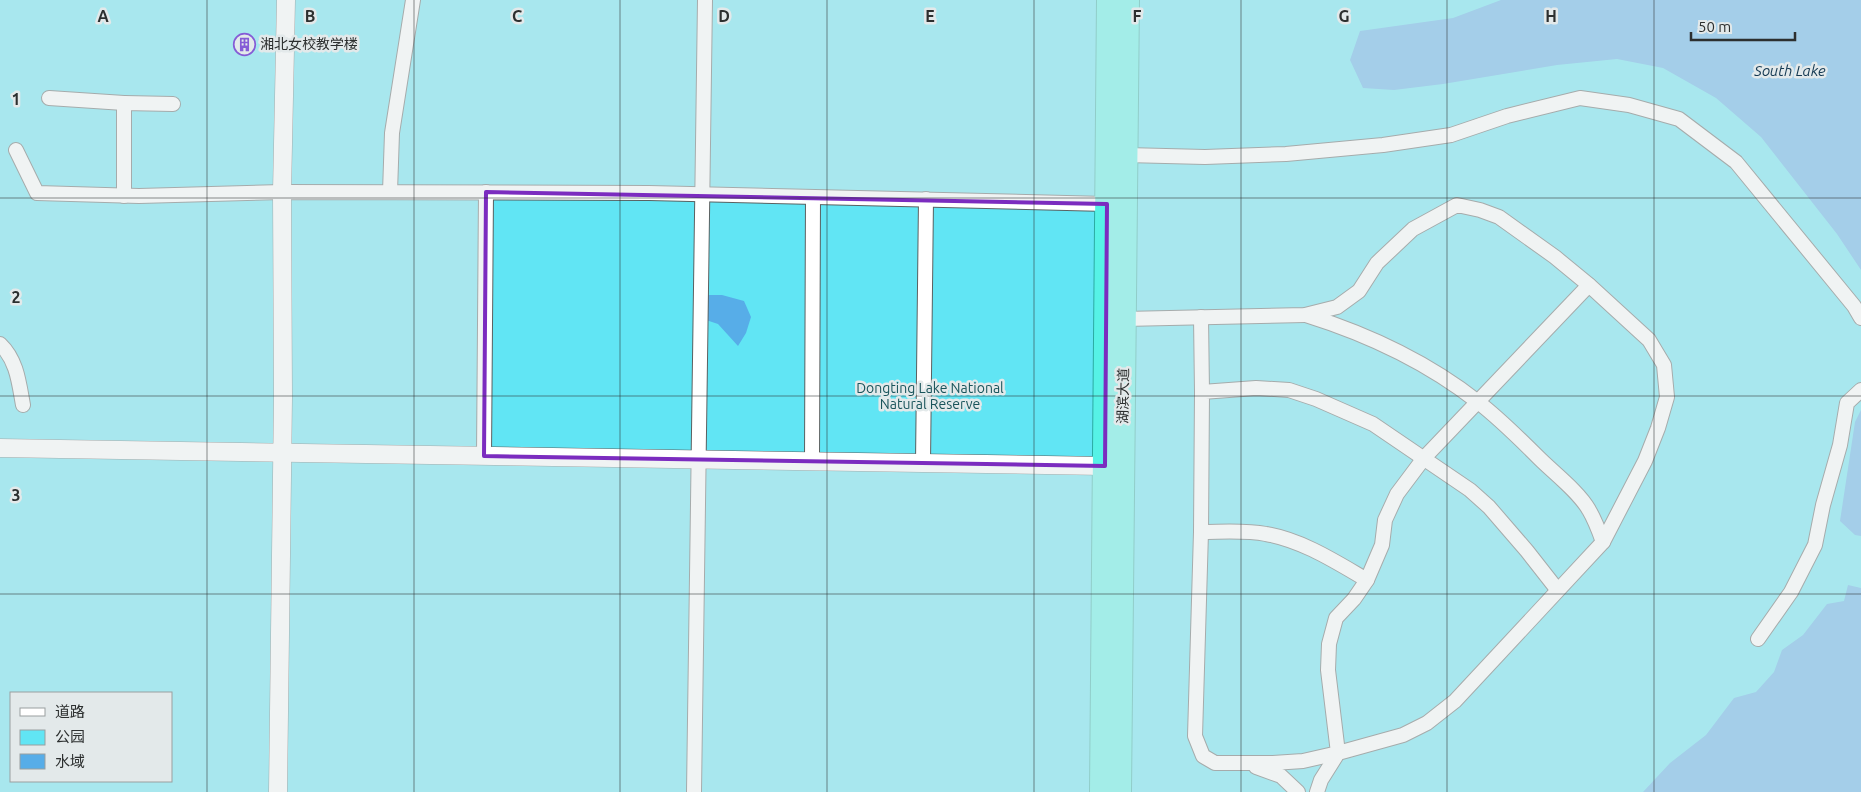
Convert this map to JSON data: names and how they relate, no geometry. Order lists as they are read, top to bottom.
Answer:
{
  "streets": {
    "highway": ["湖滨大道"]
  },
  "water": ["South Lake"],
  "parks": ["Dongting Lake National Natural Reserve"],
  "places": {
    "building": ["湘北女校教学楼"]
  },
  "legend": ["道路", "公园", "水域"],
  "scale_bar": "50 m",
  "grid": {
    "columns": [
      "A",
      "B",
      "C",
      "D",
      "E",
      "F",
      "G",
      "H"
    ],
    "rows": ["1", "2", "3"]
  }
}
